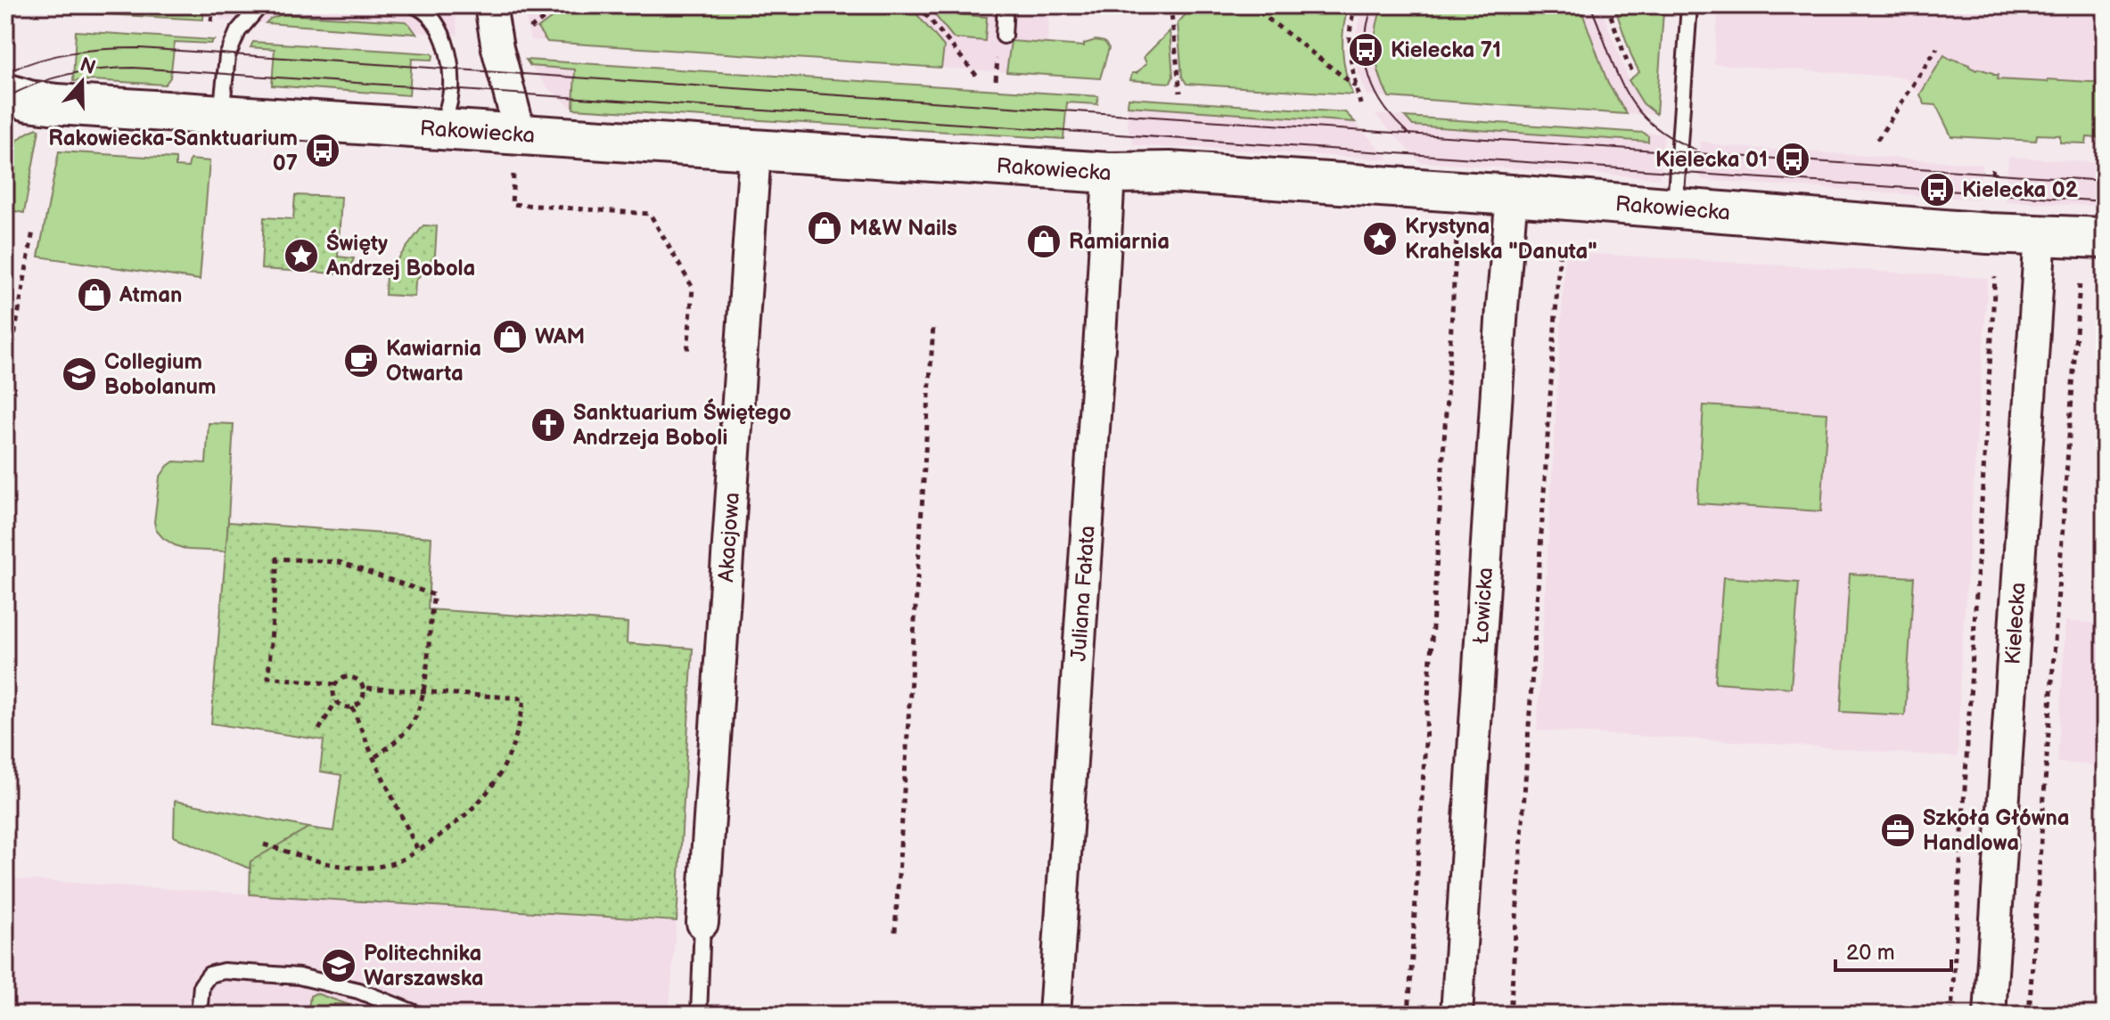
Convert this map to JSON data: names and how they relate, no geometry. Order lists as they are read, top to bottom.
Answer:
{
  "streets": {
    "street": [
      "Rakowiecka",
      "Akacjowa",
      "Juliana Fałata",
      "Łowicka",
      "Kielecka"
    ]
  },
  "crossings": [
    ["Rakowiecka", "Akacjowa"],
    ["Rakowiecka", "Juliana Fałata"],
    ["Rakowiecka", "Łowicka"],
    ["Rakowiecka", "Kielecka"]
  ],
  "places": {
    "bus stop": [
      "Kielecka 71",
      "Rakowiecka-Sanktuarium 07",
      "Kielecka 01",
      "Kielecka 02"
    ],
    "shop": [
      "M&W Nails",
      "Ramiarnia",
      "Atman",
      "WAM"
    ],
    "place": ["Krystyna Krahelska \"Danuta\"", "Święty Andrzej Bobola"],
    "cafe": ["Kawiarnia Otwarta"],
    "school or university": ["Collegium Bobolanum", "Politechnika Warszawska"],
    "church": ["Sanktuarium Świętego Andrzeja Boboli"],
    "office": ["Szkoła Główna Handlowa"]
  },
  "scale_bar": "20 m",
  "north": "top"
}
